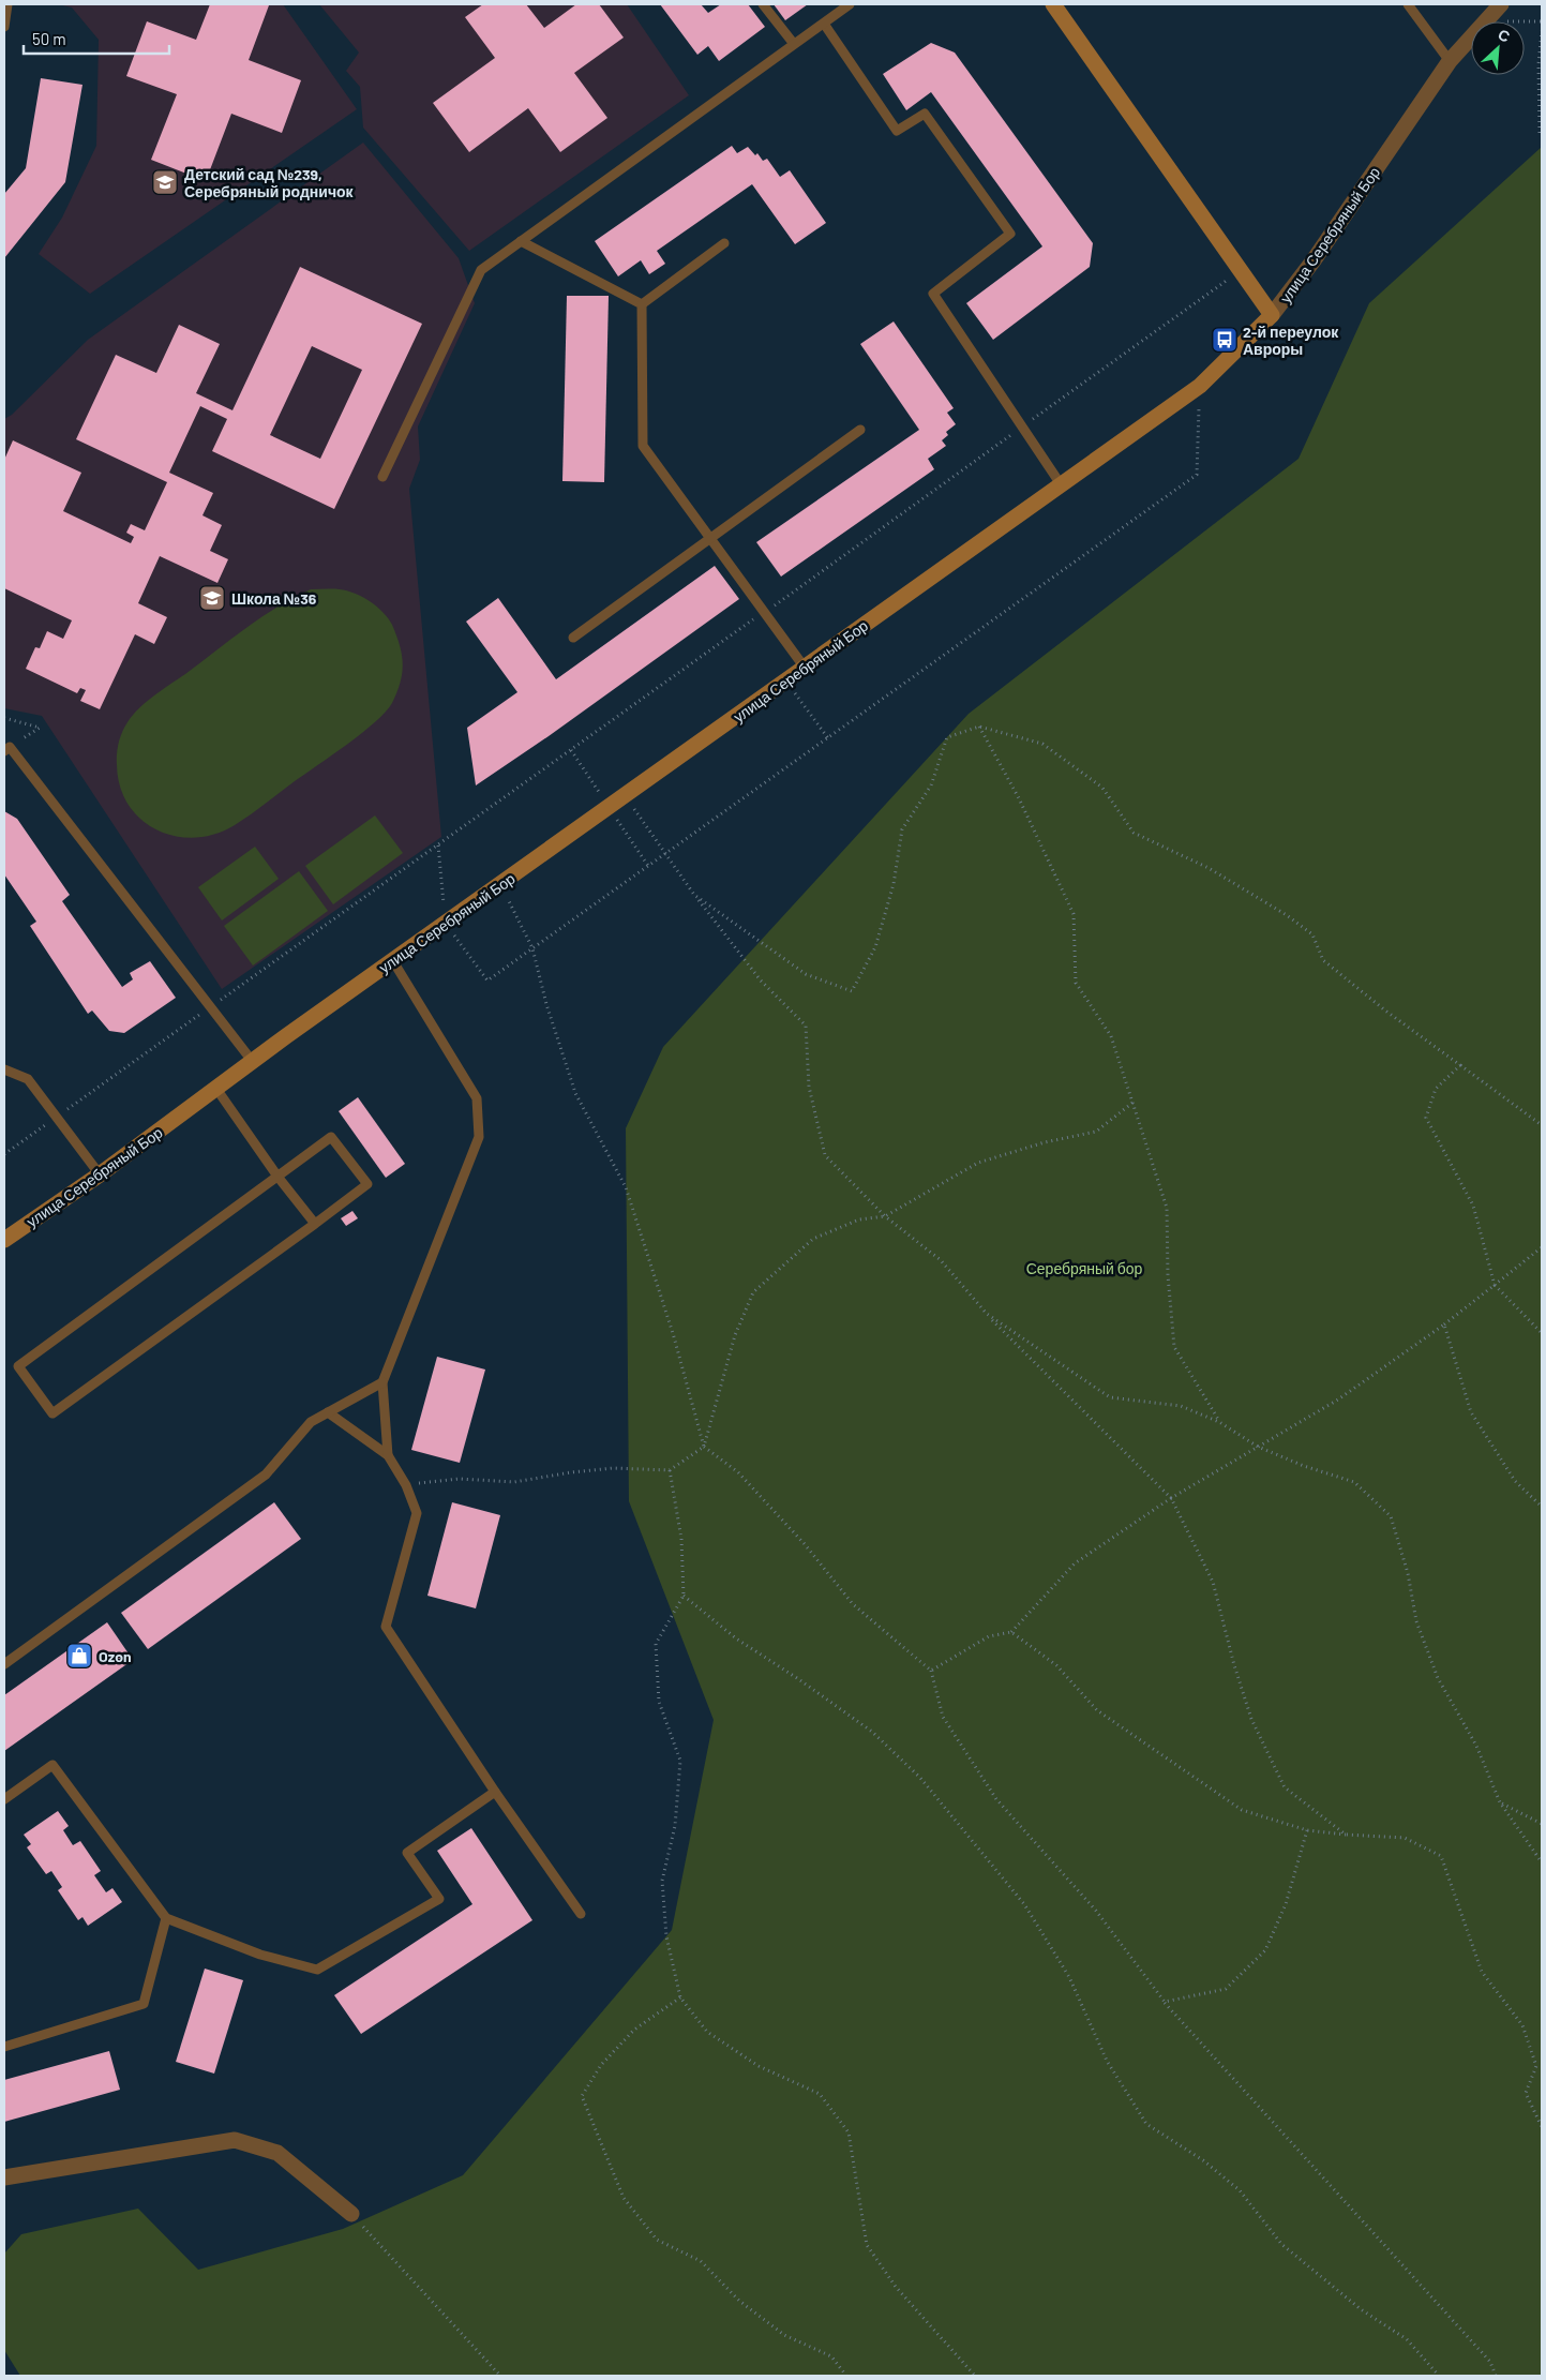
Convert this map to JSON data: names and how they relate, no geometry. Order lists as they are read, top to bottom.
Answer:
{
  "streets": {
    "street": ["улица Серебряный Бор"]
  },
  "parks": ["Серебряный бор"],
  "places": {
    "school or university": ["Детский сад №239, Серебряный родничок", "Школа №36"],
    "bus stop": ["2-й переулок Авроры"],
    "shop": ["Ozon"]
  },
  "scale_bar": "50 m",
  "north": "top right"
}
